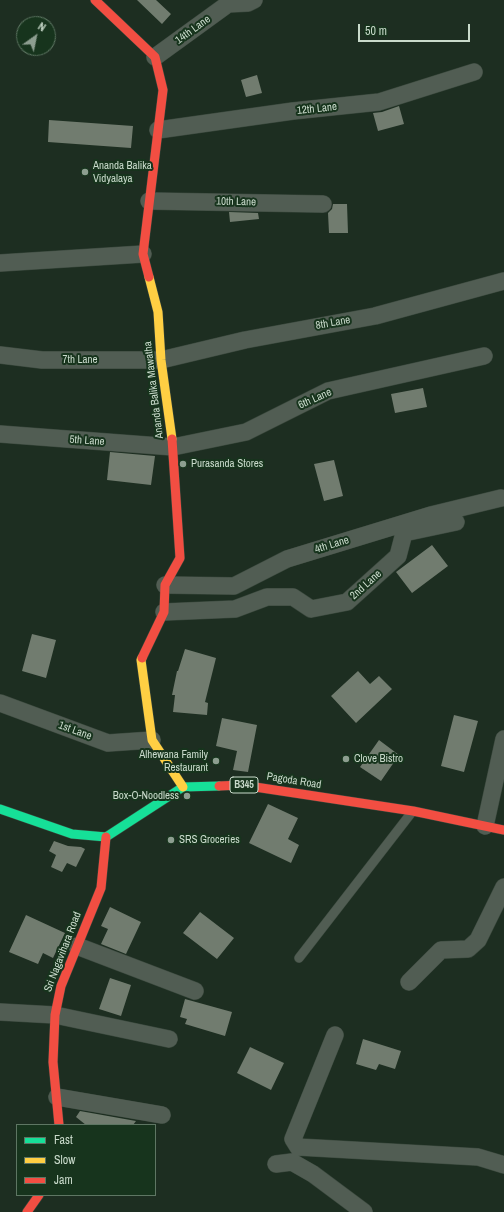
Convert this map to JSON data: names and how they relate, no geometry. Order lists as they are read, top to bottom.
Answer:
{
  "streets": {
    "street": [
      "14th Lane",
      "12th Lane",
      "10th Lane",
      "8th Lane",
      "7th Lane",
      "Ananda Balika Mawatha",
      "6th Lane",
      "5th Lane",
      "4th Lane",
      "2nd Lane",
      "1st Lane",
      "Pagoda Road",
      "B345",
      "Sri Nagavihara Road"
    ]
  },
  "crossings": [
    ["14th Lane", "Ananda Balika Mawatha"],
    ["12th Lane", "Ananda Balika Mawatha"],
    ["10th Lane", "Ananda Balika Mawatha"],
    ["8th Lane", "7th Lane"],
    ["8th Lane", "Ananda Balika Mawatha"],
    ["7th Lane", "Ananda Balika Mawatha"],
    ["Ananda Balika Mawatha", "6th Lane"],
    ["Ananda Balika Mawatha", "5th Lane"],
    ["Ananda Balika Mawatha", "4th Lane"],
    ["Ananda Balika Mawatha", "2nd Lane"],
    ["Ananda Balika Mawatha", "1st Lane"],
    ["Ananda Balika Mawatha", "Pagoda Road"],
    ["6th Lane", "5th Lane"]
  ],
  "places": [
    "Ananda Balika Vidyalaya",
    "Purasanda Stores",
    "Clove Bistro",
    "Alhewana Family Restaurant",
    "Box-O-Noodless",
    "SRS Groceries"
  ],
  "legend": ["Fast", "Slow", "Jam"],
  "scale_bar": "50 m",
  "north": "top right"
}
